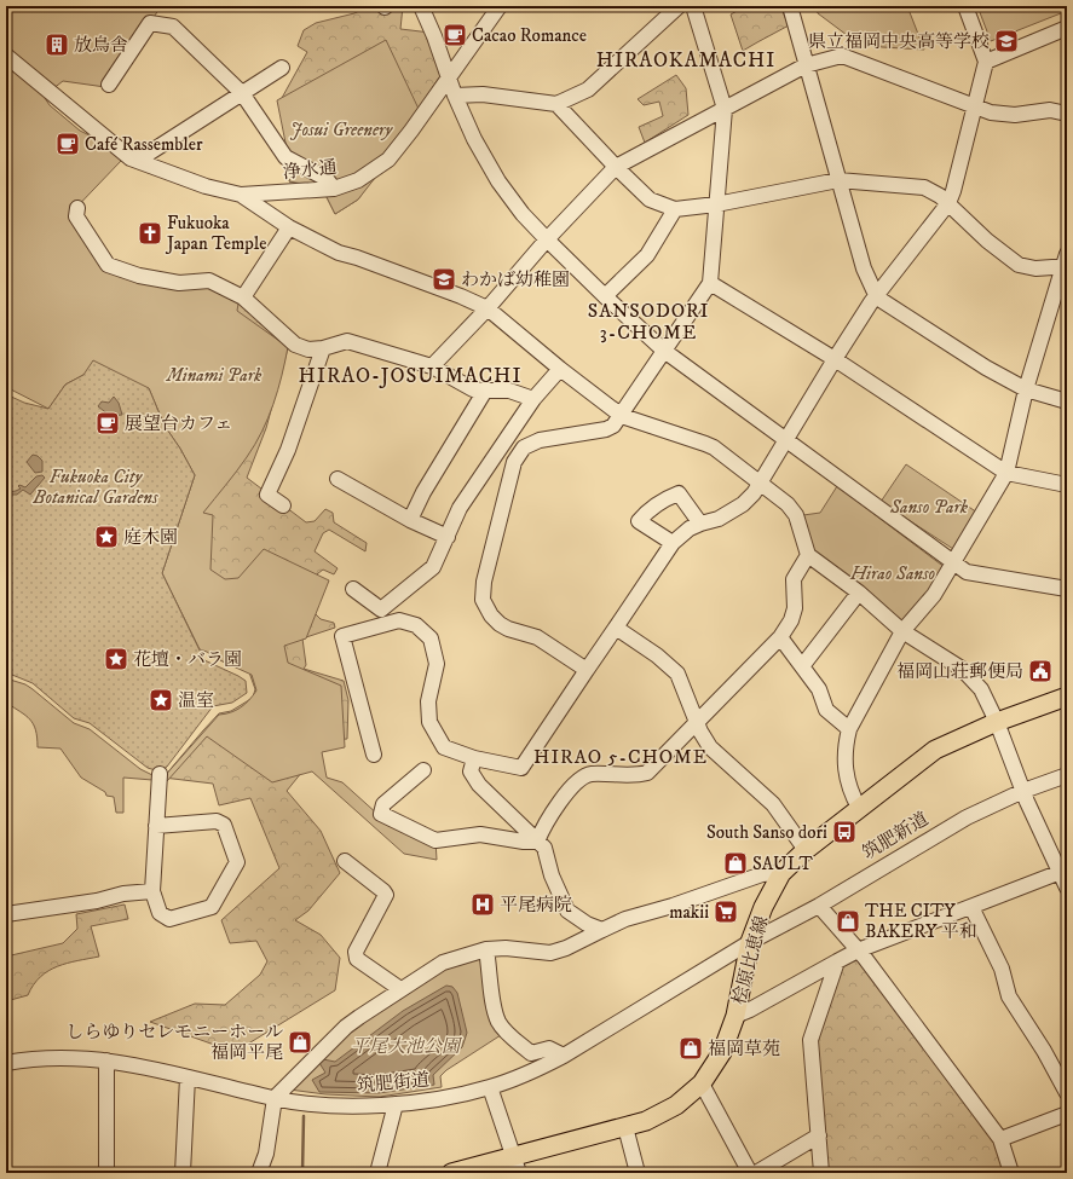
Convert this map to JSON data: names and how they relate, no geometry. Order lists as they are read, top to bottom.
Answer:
{
  "streets": {
    "main road": ["桧原比恵線"],
    "street": ["浄水通", "筑肥新道", "筑肥街道"]
  },
  "crossings": [
    ["筑肥新道", "桧原比恵線"],
    ["筑肥新道", "筑肥街道"],
    ["桧原比恵線", "筑肥街道"]
  ],
  "districts": [
    "HIRAOKAMACHI",
    "SANSODORI 3-CHOME",
    "HIRAO-JOSUIMACHI",
    "HIRAO 5-CHOME"
  ],
  "parks": [
    "Josui Greenery",
    "Minami Park",
    "Fukuoka City Botanical Gardens",
    "Sanso Park",
    "Hirao Sanso",
    "平尾大池公園"
  ],
  "places": {
    "cafe": ["Cacao Romance", "Café Rassembler", "展望台カフェ"],
    "school or university": ["県立福岡中央高等学校", "わかば幼稚園"],
    "building": ["放鳥舎"],
    "church": ["Fukuoka Japan Temple"],
    "place": ["庭木園", "花壇・バラ園", "温室"],
    "public building": ["福岡山荘郵便局"],
    "bus stop": ["South Sanso dori"],
    "shop": [
      "SAULT",
      "THE CITY BAKERY 平和",
      "しらゆりセレモニーホール 福岡平尾",
      "福岡草苑"
    ],
    "hospital": ["平尾病院"],
    "supermarket": ["makii"]
  }
}
